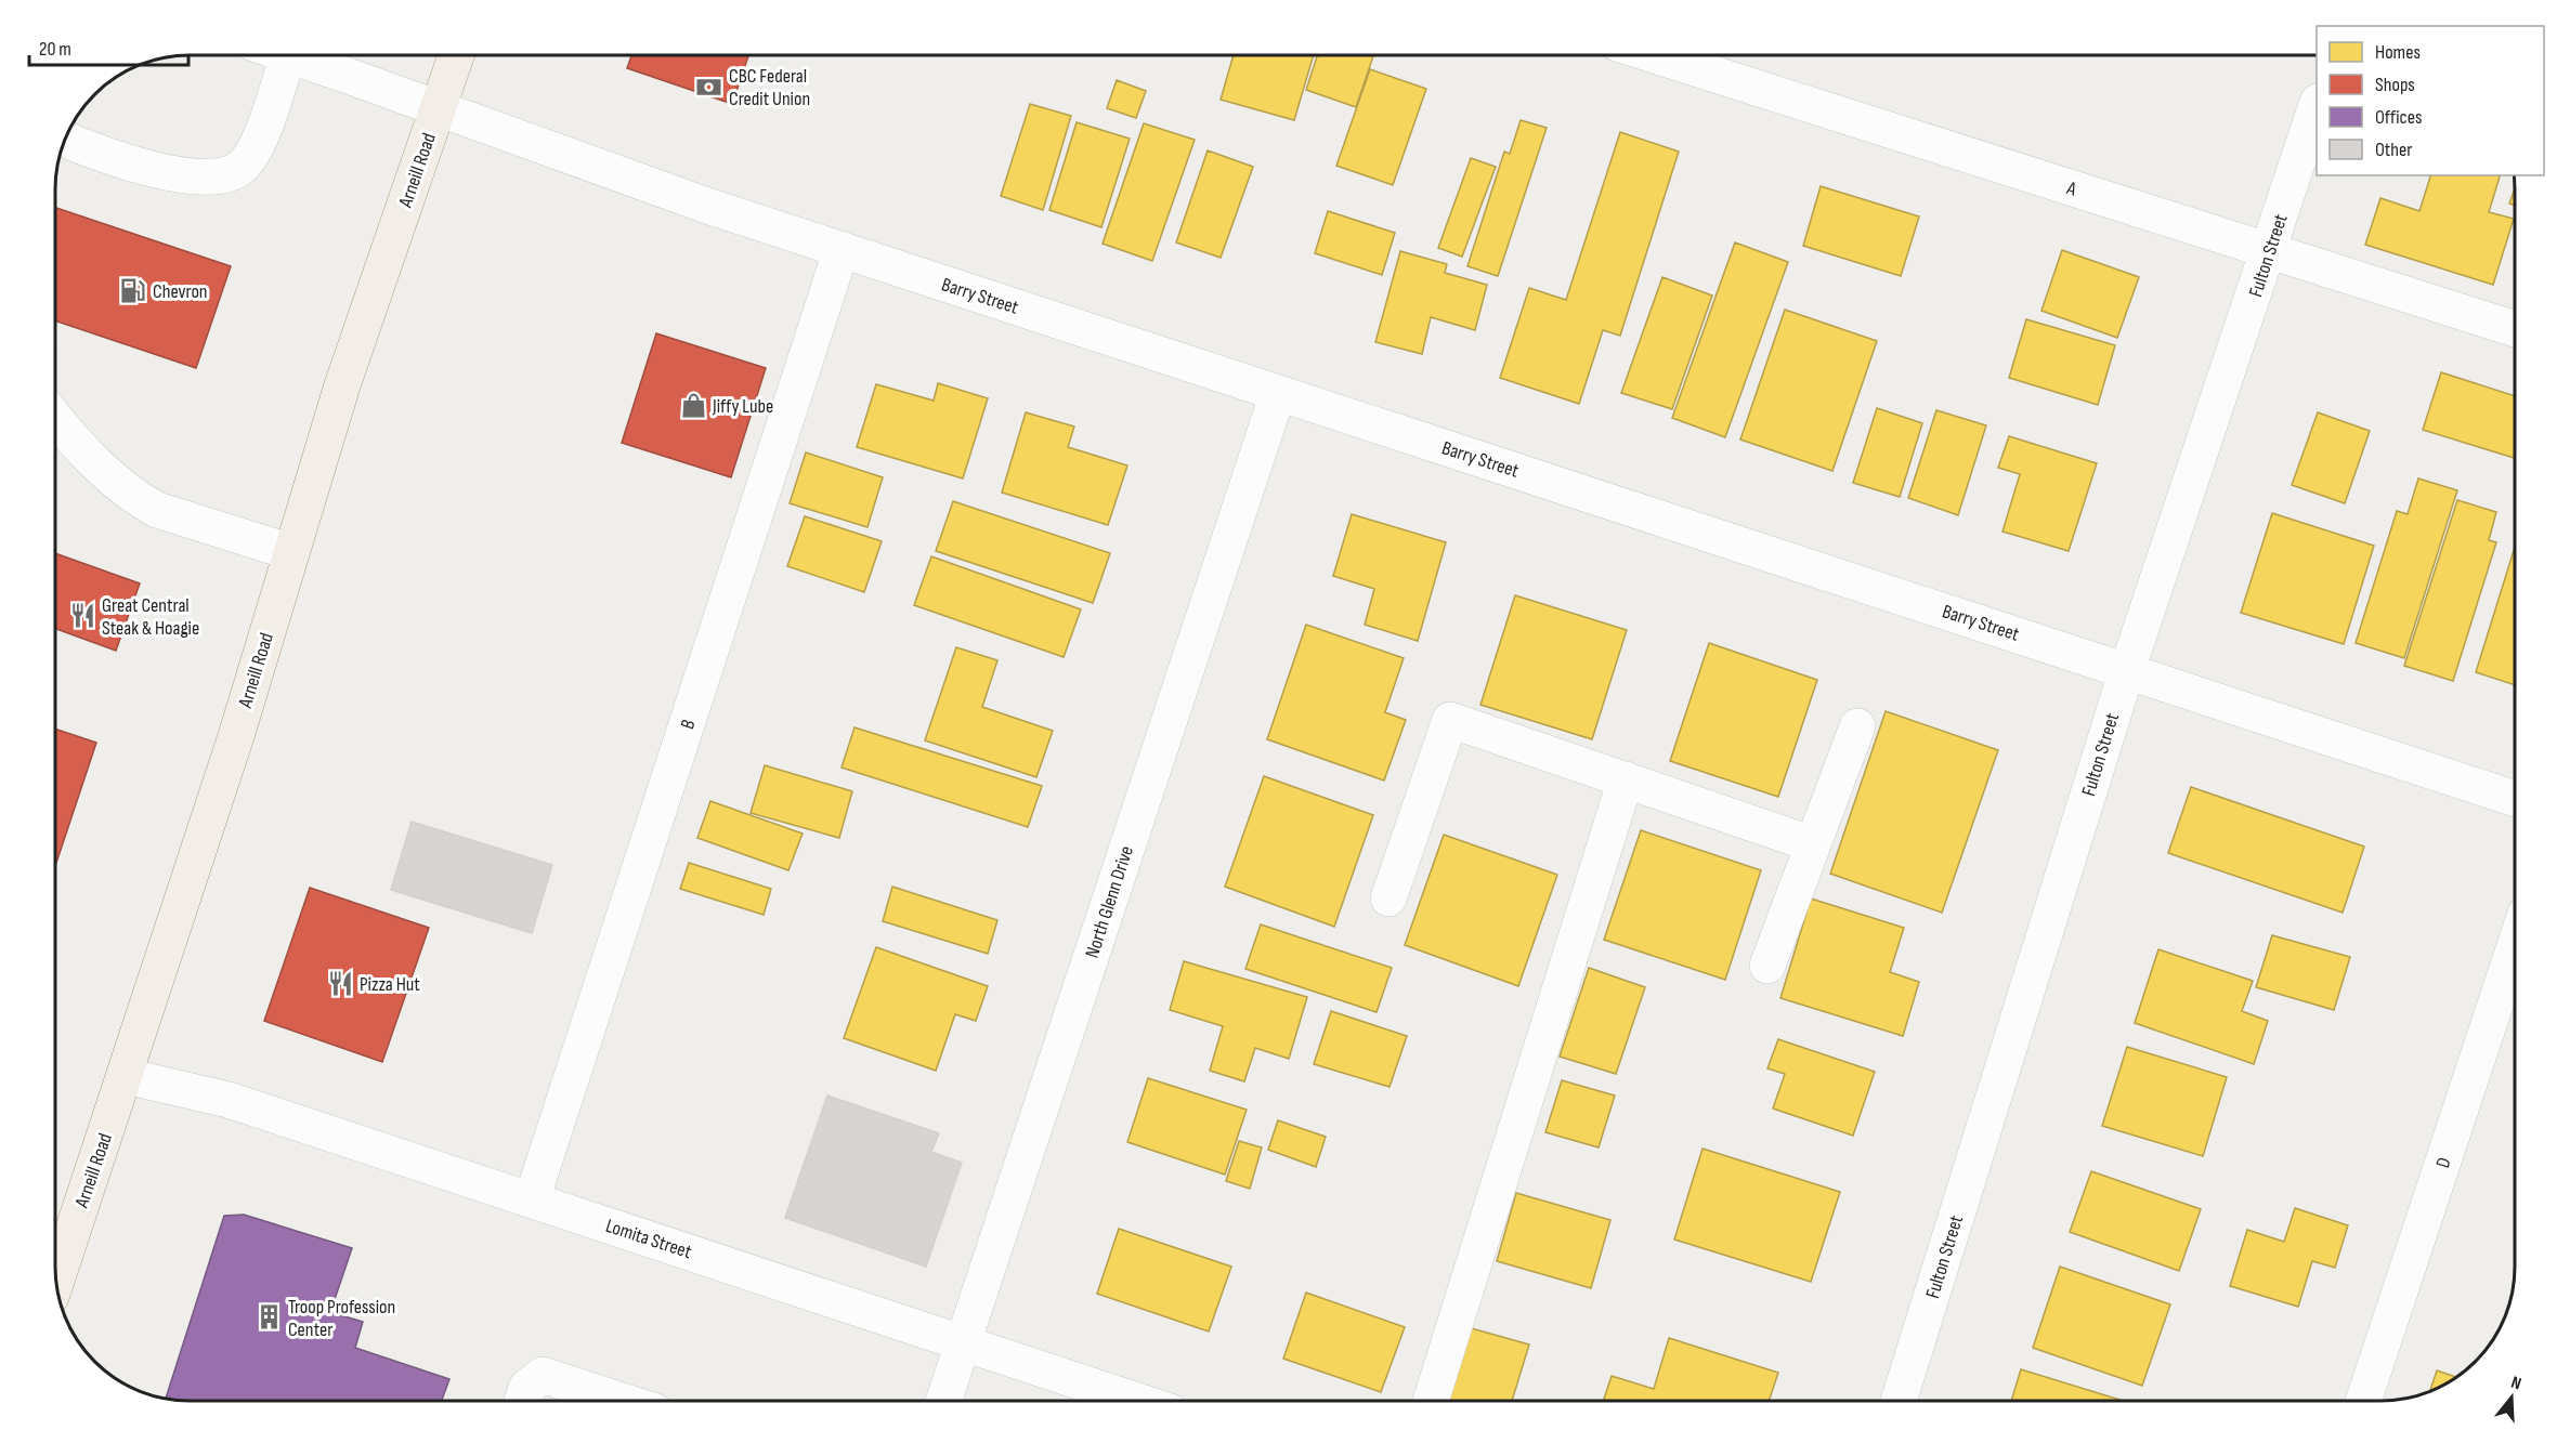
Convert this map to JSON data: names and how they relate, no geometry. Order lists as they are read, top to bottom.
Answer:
{
  "streets": {
    "main road": ["Arneill Road"],
    "street": [
      "A",
      "Fulton Street",
      "Barry Street",
      "B",
      "North Glenn Drive",
      "D",
      "Lomita Street"
    ]
  },
  "crossings": [
    ["Arneill Road", "Barry Street"],
    ["Arneill Road", "Lomita Street"],
    ["A", "Fulton Street"],
    ["Fulton Street", "Barry Street"],
    ["Barry Street", "B"],
    ["Barry Street", "North Glenn Drive"],
    ["B", "Lomita Street"],
    ["North Glenn Drive", "Lomita Street"]
  ],
  "places": {
    "bank": ["CBC Federal Credit Union"],
    "fuel station": ["Chevron"],
    "shop": ["Jiffy Lube"],
    "restaurant": ["Great Central Steak & Hoagie", "Pizza Hut"],
    "building": ["Troop Profession Center"]
  },
  "legend": [
    "Homes",
    "Shops",
    "Offices",
    "Other"
  ],
  "scale_bar": "20 m",
  "north": "top"
}
